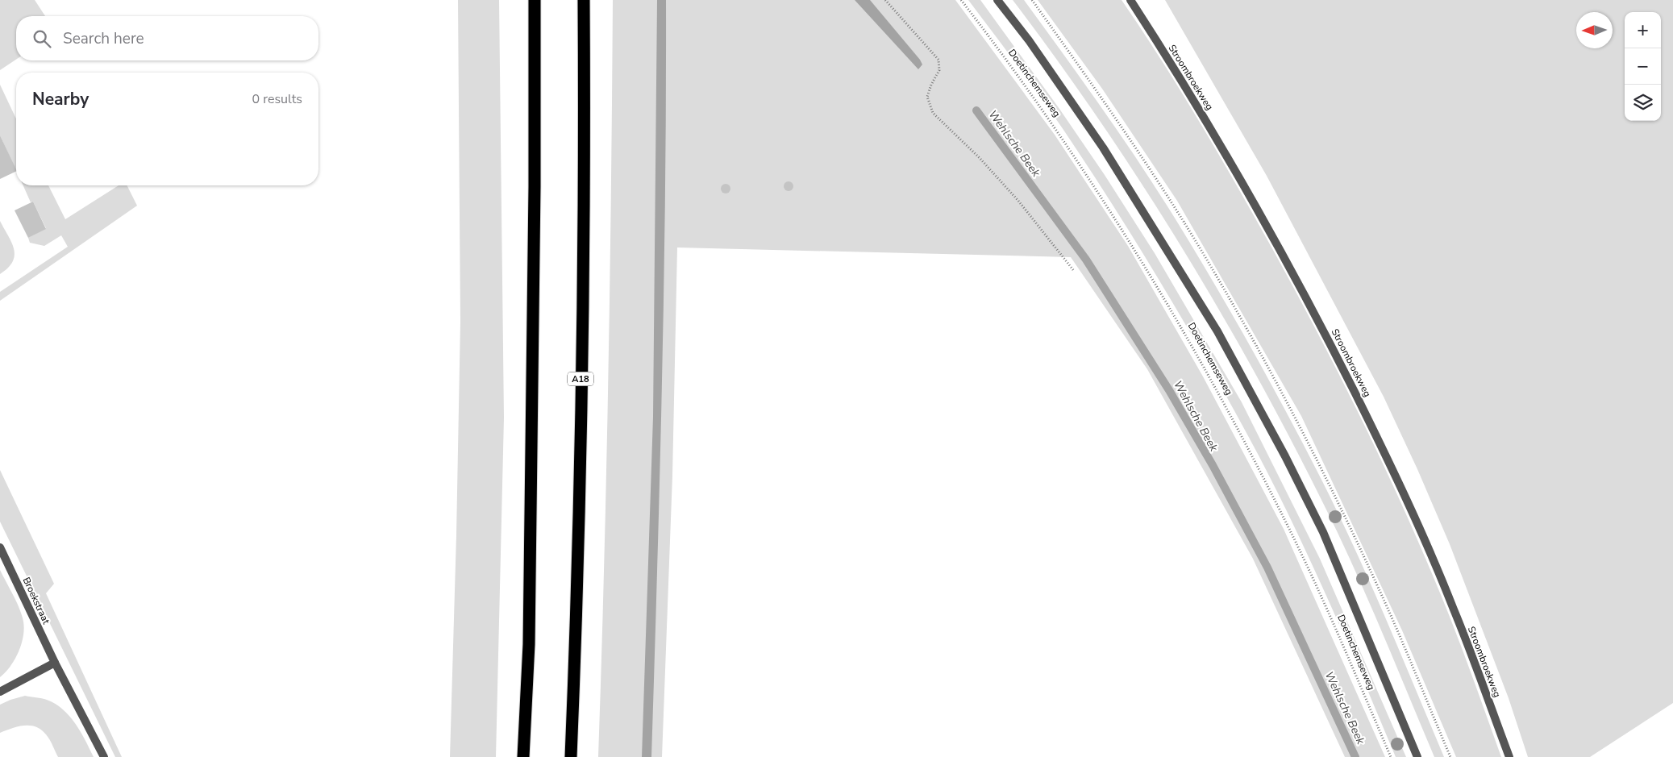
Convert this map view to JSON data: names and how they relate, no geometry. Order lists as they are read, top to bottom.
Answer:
{
  "streets": {
    "highway": ["A18"],
    "street": ["Stroombroekweg", "Doetinchemseweg", "Broekstraat"]
  },
  "water": ["Wehlsche Beek"],
  "north": "left",
  "page": {
    "map_buttons": ["+", "−"],
    "search": "Search here",
    "heading": ["Nearby", "0 results"]
  }
}
